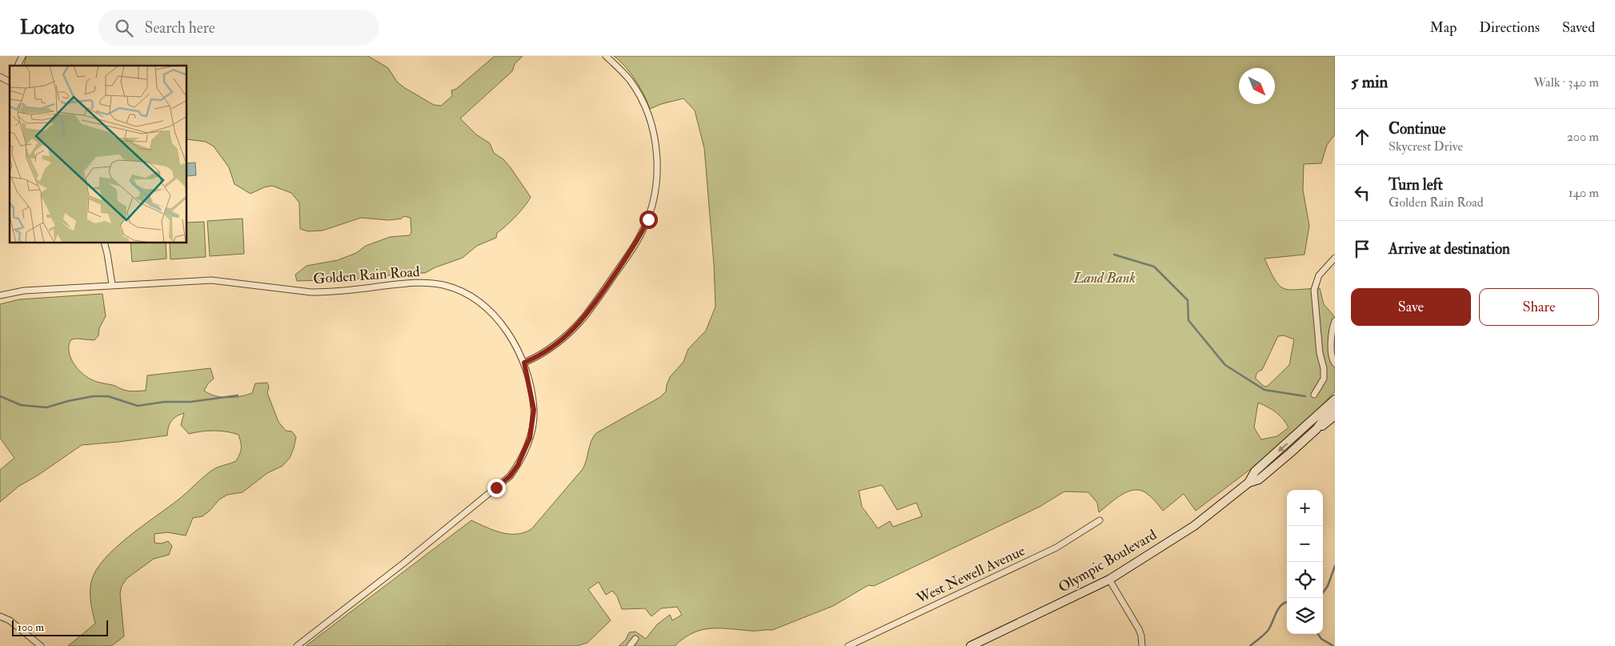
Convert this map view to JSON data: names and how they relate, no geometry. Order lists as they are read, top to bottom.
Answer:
{
  "streets": {
    "main road": ["Olympic Boulevard"],
    "street": ["Golden Rain Road", "West Newell Avenue"]
  },
  "parks": ["Land Bank"],
  "scale_bar": "100 m",
  "north": "bottom right",
  "page": {
    "header": "Locato",
    "search": "Search here",
    "nav": ["Map", "Directions", "Saved"],
    "heading": ["5 min", "Walk · 340 m"],
    "list": [
      ["Continue", "Skycrest Drive", "200 m"],
      ["Turn left", "Golden Rain Road", "140 m"],
      "Arrive at destination"
    ],
    "buttons": ["Save", "Share"],
    "map_buttons": ["+", "−"],
    "scale": "100 m"
  }
}
